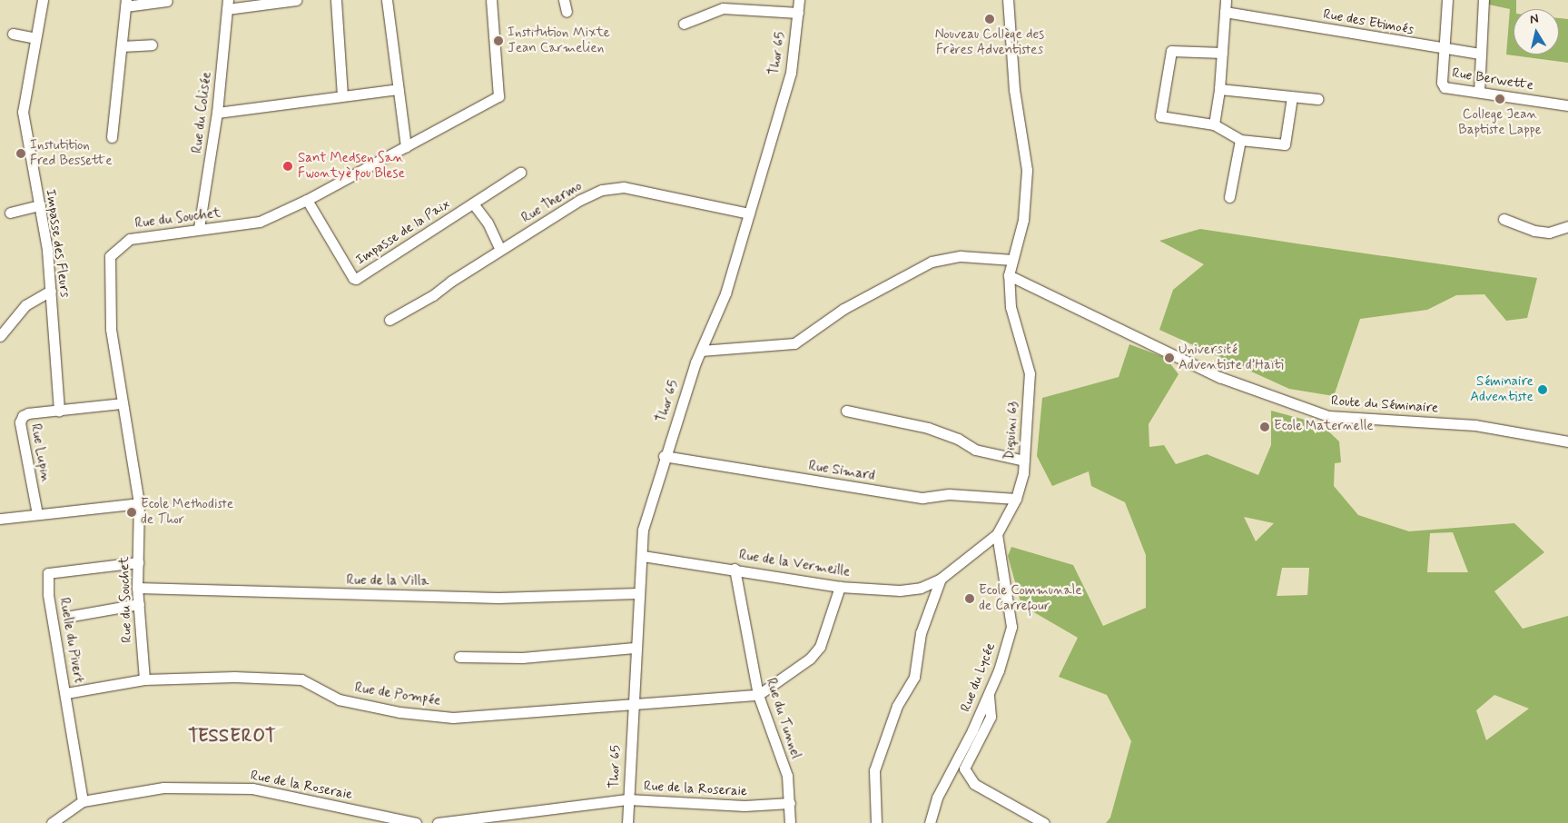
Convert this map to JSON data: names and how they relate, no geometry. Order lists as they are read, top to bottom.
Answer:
{
  "streets": {
    "street": [
      "Rue des Etimoés",
      "Thor 65",
      "Rue Berwette",
      "Rue du Colisée",
      "Rue Thermo",
      "Rue du Souchet",
      "Impasse de la Paix",
      "Impasse des Fleurs",
      "Route du Séminaire",
      "Diquini 63",
      "Rue Lupin",
      "Rue Simard",
      "Rue de la Vermeille",
      "Rue de la Villa",
      "Ruelle du Pivert",
      "Rue du Lycée",
      "Rue de Pompée",
      "Rue du Tunnel",
      "Rue de la Roseraie"
    ]
  },
  "crossings": [
    ["Rue des Etimoés", "Rue Berwette"],
    ["Thor 65", "Rue Thermo"],
    ["Thor 65", "Rue Simard"],
    ["Thor 65", "Rue de la Vermeille"],
    ["Thor 65", "Rue de la Villa"],
    ["Thor 65", "Rue de Pompée"],
    ["Thor 65", "Rue de la Roseraie"],
    ["Rue du Colisée", "Rue du Souchet"],
    ["Rue du Souchet", "Impasse de la Paix"],
    ["Rue du Souchet", "Rue Lupin"],
    ["Rue du Souchet", "Rue de la Villa"],
    ["Rue du Souchet", "Ruelle du Pivert"],
    ["Rue du Souchet", "Rue de Pompée"],
    ["Impasse des Fleurs", "Rue Lupin"],
    ["Route du Séminaire", "Diquini 63"],
    ["Diquini 63", "Rue Simard"],
    ["Diquini 63", "Rue de la Vermeille"],
    ["Diquini 63", "Rue du Lycée"],
    ["Rue de la Vermeille", "Rue du Tunnel"],
    ["Ruelle du Pivert", "Rue de Pompée"],
    ["Ruelle du Pivert", "Rue de la Roseraie"],
    ["Rue de Pompée", "Rue du Tunnel"],
    ["Rue du Tunnel", "Rue de la Roseraie"]
  ],
  "districts": ["TESSEROT"],
  "places": [
    "Nouveau Collège des Frères Adventistes",
    "Institution Mixte Jean Carmelien",
    "College Jean Baptiste Lappe",
    "Instutition Fred Bessette",
    "Sant Medsen San Fwontyè pou Blese",
    "Université Adventiste d’Haïti",
    "Séminaire Adventiste",
    "Ecole Maternelle",
    "Ecole Methodiste de Thor",
    "Ecole Communale de Carrefour"
  ],
  "north": "top"
}
